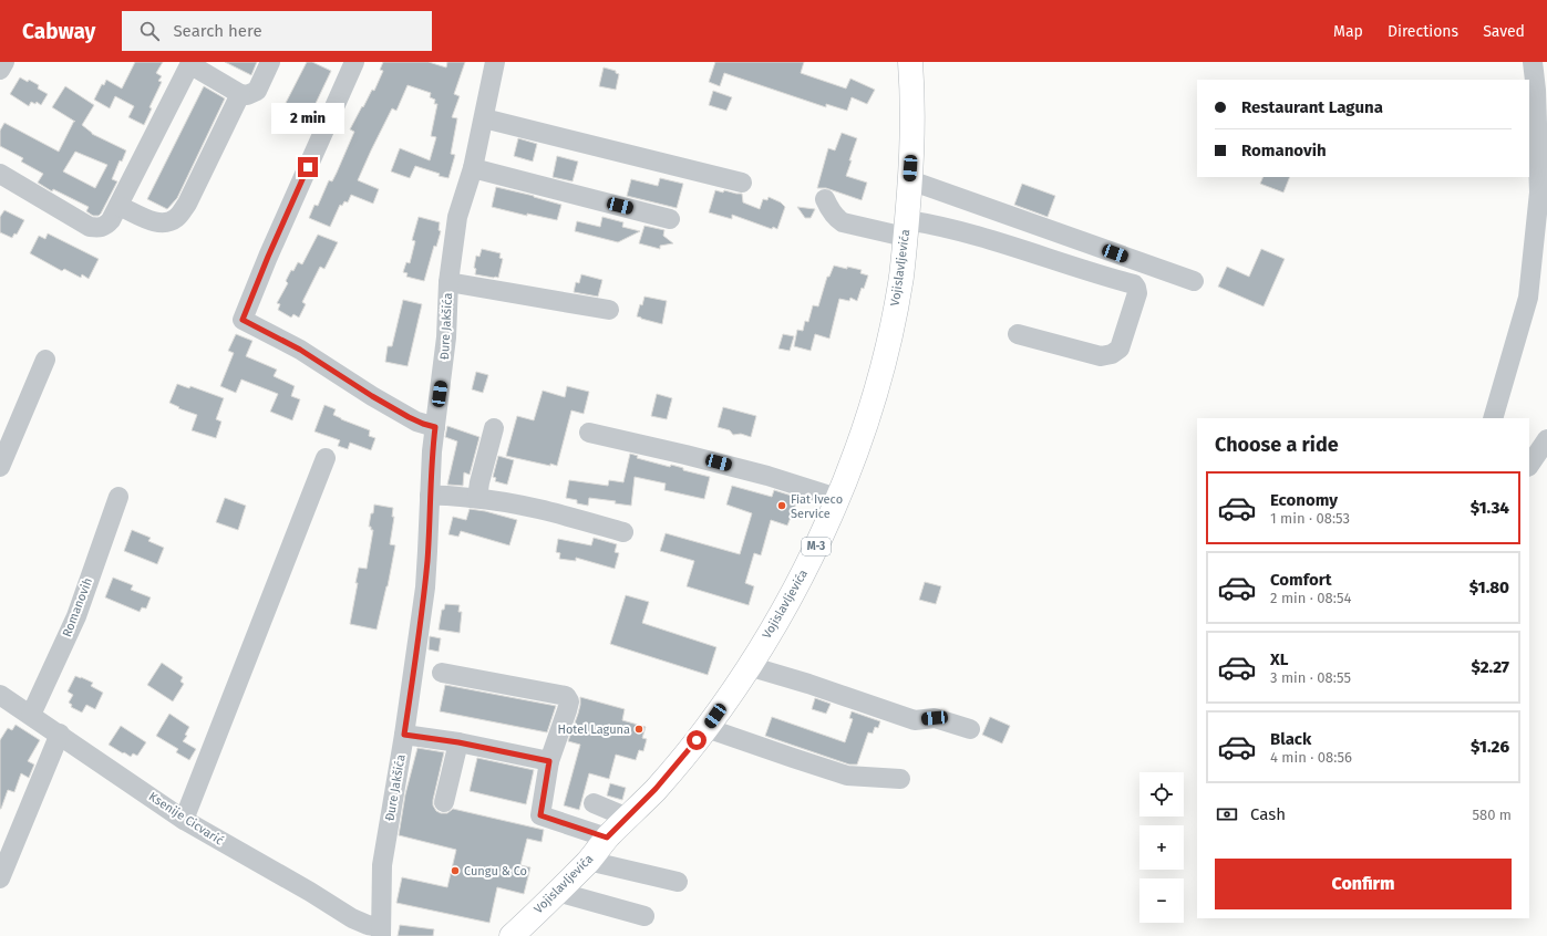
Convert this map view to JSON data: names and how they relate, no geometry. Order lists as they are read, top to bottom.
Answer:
{
  "streets": {
    "main road": ["Vojislavljevića", "M-3"],
    "street": ["Đure Jakšića", "Romanovih", "Ksenije Cicvarić"]
  },
  "crossings": [
    ["Đure Jakšića", "Ksenije Cicvarić"],
    ["Romanovih", "Ksenije Cicvarić"]
  ],
  "places": ["Fiat Iveco Service", "Hotel Laguna", "Cungu & Co"],
  "page": {
    "header": "Cabway",
    "search": "Search here",
    "nav": ["Map", "Directions", "Saved"],
    "banner": ["Restaurant Laguna", "Romanovih"],
    "bubble": "2 min",
    "heading": "Choose a ride",
    "list": [
      {
        "name": "Economy",
        "note": "1 min · 08:53",
        "value": "$1.34"
      },
      {
        "name": "Comfort",
        "note": "2 min · 08:54",
        "value": "$1.80"
      },
      {
        "name": "XL",
        "note": "3 min · 08:55",
        "value": "$2.27"
      },
      {
        "name": "Black",
        "note": "4 min · 08:56",
        "value": "$1.26"
      }
    ],
    "map_buttons": ["+", "−"],
    "pay": ["Cash", "580 m"],
    "buttons": "Confirm"
  }
}
